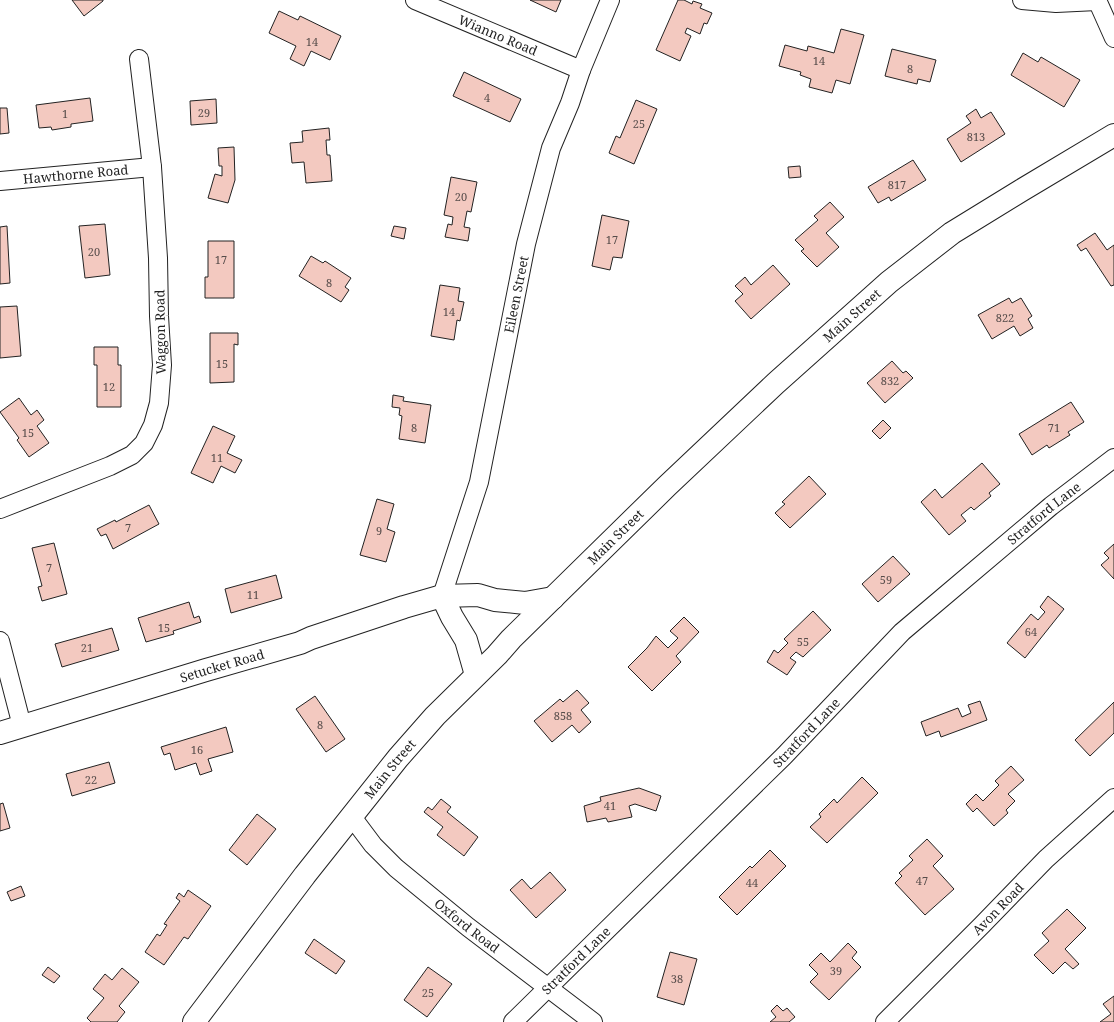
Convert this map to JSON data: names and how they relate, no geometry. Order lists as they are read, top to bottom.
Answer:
{
  "streets": {
    "main road": ["Main Street", "Setucket Road"],
    "street": [
      "Wianno Road",
      "Hawthorne Road",
      "Eileen Street",
      "Waggon Road",
      "Stratford Lane",
      "Avon Road",
      "Oxford Road"
    ]
  },
  "crossings": [
    ["Wianno Road", "Eileen Street"],
    ["Hawthorne Road", "Waggon Road"],
    ["Eileen Street", "Setucket Road"],
    ["Main Street", "Setucket Road"],
    ["Main Street", "Oxford Road"],
    ["Stratford Lane", "Oxford Road"]
  ],
  "house_numbers": [
    "14",
    "14",
    "8",
    "4",
    "29",
    "1",
    "25",
    "813",
    "817",
    "20",
    "17",
    "20",
    "17",
    "8",
    "14",
    "822",
    "15",
    "832",
    "12",
    "8",
    "71",
    "15",
    "11",
    "7",
    "9",
    "7",
    "59",
    "11",
    "15",
    "64",
    "55",
    "21",
    "858",
    "8",
    "16",
    "22",
    "41",
    "47",
    "44",
    "39",
    "38",
    "25"
  ]
}
